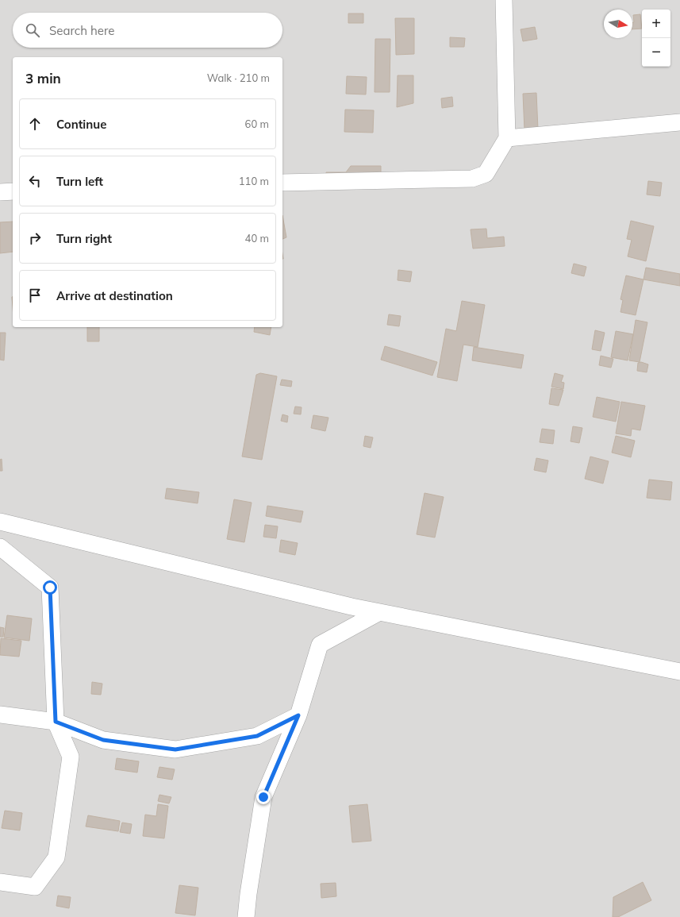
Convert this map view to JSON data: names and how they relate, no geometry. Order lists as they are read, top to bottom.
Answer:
{
  "north": "right",
  "page": {
    "map_buttons": ["+", "−"],
    "search": "Search here",
    "heading": ["3 min", "Walk · 210 m"],
    "list": [
      ["Continue", "60 m"],
      ["Turn left", "110 m"],
      ["Turn right", "40 m"],
      "Arrive at destination"
    ]
  }
}
